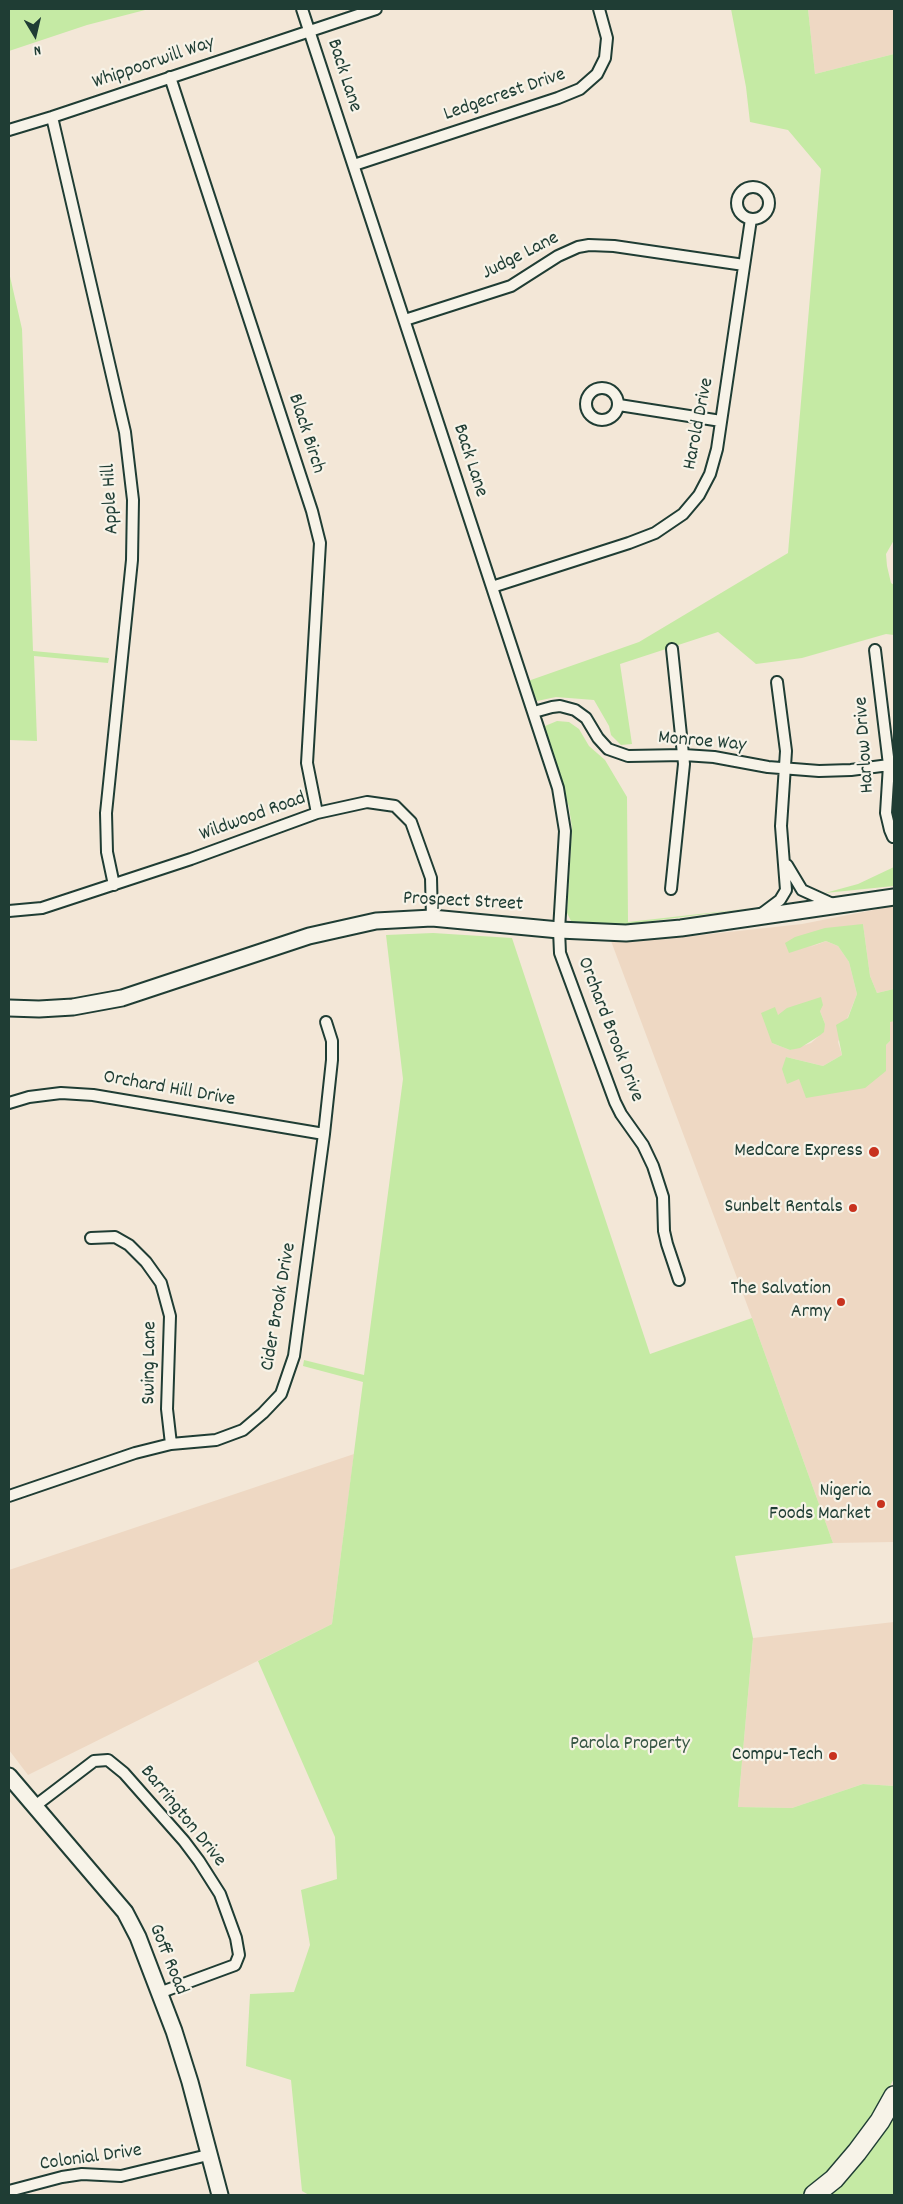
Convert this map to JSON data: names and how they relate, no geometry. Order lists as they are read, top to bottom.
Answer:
{
  "streets": {
    "main road": ["Prospect Street", "Goff Road"],
    "street": [
      "Whippoorwill Way",
      "Back Lane",
      "Ledgecrest Drive",
      "Judge Lane",
      "Harold Drive",
      "Black Birch",
      "Apple Hill",
      "Monroe Way",
      "Harlow Drive",
      "Wildwood Road",
      "Orchard Brook Drive",
      "Orchard Hill Drive",
      "Cider Brook Drive",
      "Swing Lane",
      "Barrington Drive",
      "Colonial Drive"
    ]
  },
  "crossings": [
    ["Whippoorwill Way", "Back Lane"],
    ["Whippoorwill Way", "Black Birch"],
    ["Whippoorwill Way", "Apple Hill"],
    ["Back Lane", "Ledgecrest Drive"],
    ["Back Lane", "Judge Lane"],
    ["Back Lane", "Harold Drive"],
    ["Back Lane", "Monroe Way"],
    ["Back Lane", "Prospect Street"],
    ["Back Lane", "Orchard Brook Drive"],
    ["Judge Lane", "Harold Drive"],
    ["Black Birch", "Wildwood Road"],
    ["Apple Hill", "Wildwood Road"],
    ["Monroe Way", "Harlow Drive"],
    ["Wildwood Road", "Prospect Street"],
    ["Prospect Street", "Orchard Brook Drive"],
    ["Orchard Hill Drive", "Cider Brook Drive"],
    ["Cider Brook Drive", "Swing Lane"],
    ["Barrington Drive", "Goff Road"],
    ["Goff Road", "Colonial Drive"]
  ],
  "parks": ["Parola Property"],
  "places": [
    "MedCare Express",
    "Sunbelt Rentals",
    "The Salvation Army",
    "Nigeria Foods Market",
    "Compu-Tech"
  ],
  "north": "bottom"
}
